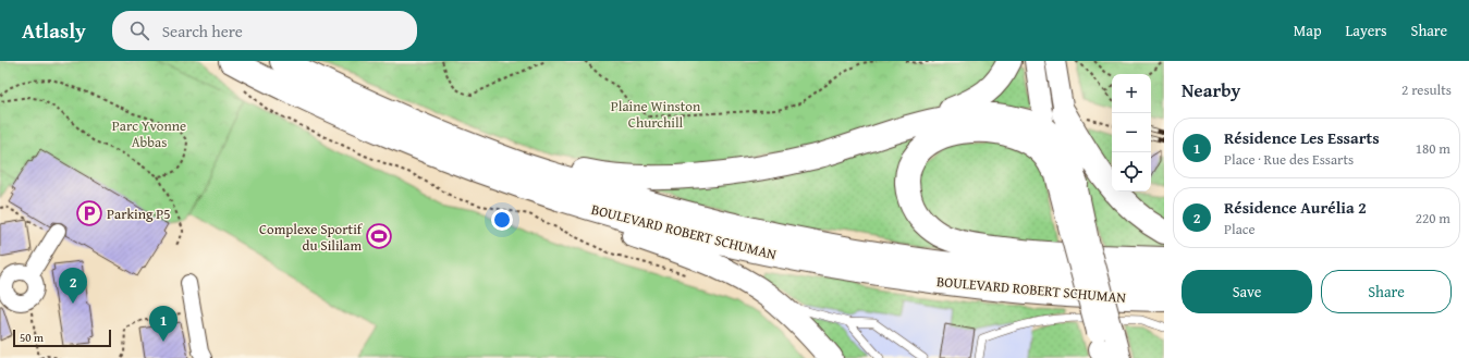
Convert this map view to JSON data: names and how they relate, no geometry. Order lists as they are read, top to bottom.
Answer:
{
  "streets": {
    "highway": ["BOULEVARD ROBERT SCHUMAN"]
  },
  "parks": ["Plaine Winston Churchill", "Parc Yvonne Abbas"],
  "places": {
    "parking": ["Parking P5"],
    "sports": ["Complexe Sportif du Sililam"]
  },
  "scale_bar": "50 m",
  "page": {
    "header": "Atlasly",
    "search": "Search here",
    "nav": ["Map", "Layers", "Share"],
    "heading": ["Nearby", "2 results"],
    "map_buttons": ["+", "−"],
    "list": [
      {
        "mark": "1",
        "name": "Résidence Les Essarts",
        "note": "Place · Rue des Essarts",
        "value": "180 m"
      },
      {
        "mark": "2",
        "name": "Résidence Aurélia 2",
        "note": "Place",
        "value": "220 m"
      }
    ],
    "buttons": ["Save", "Share"],
    "pins": ["2", "1"],
    "scale": "50 m"
  }
}
